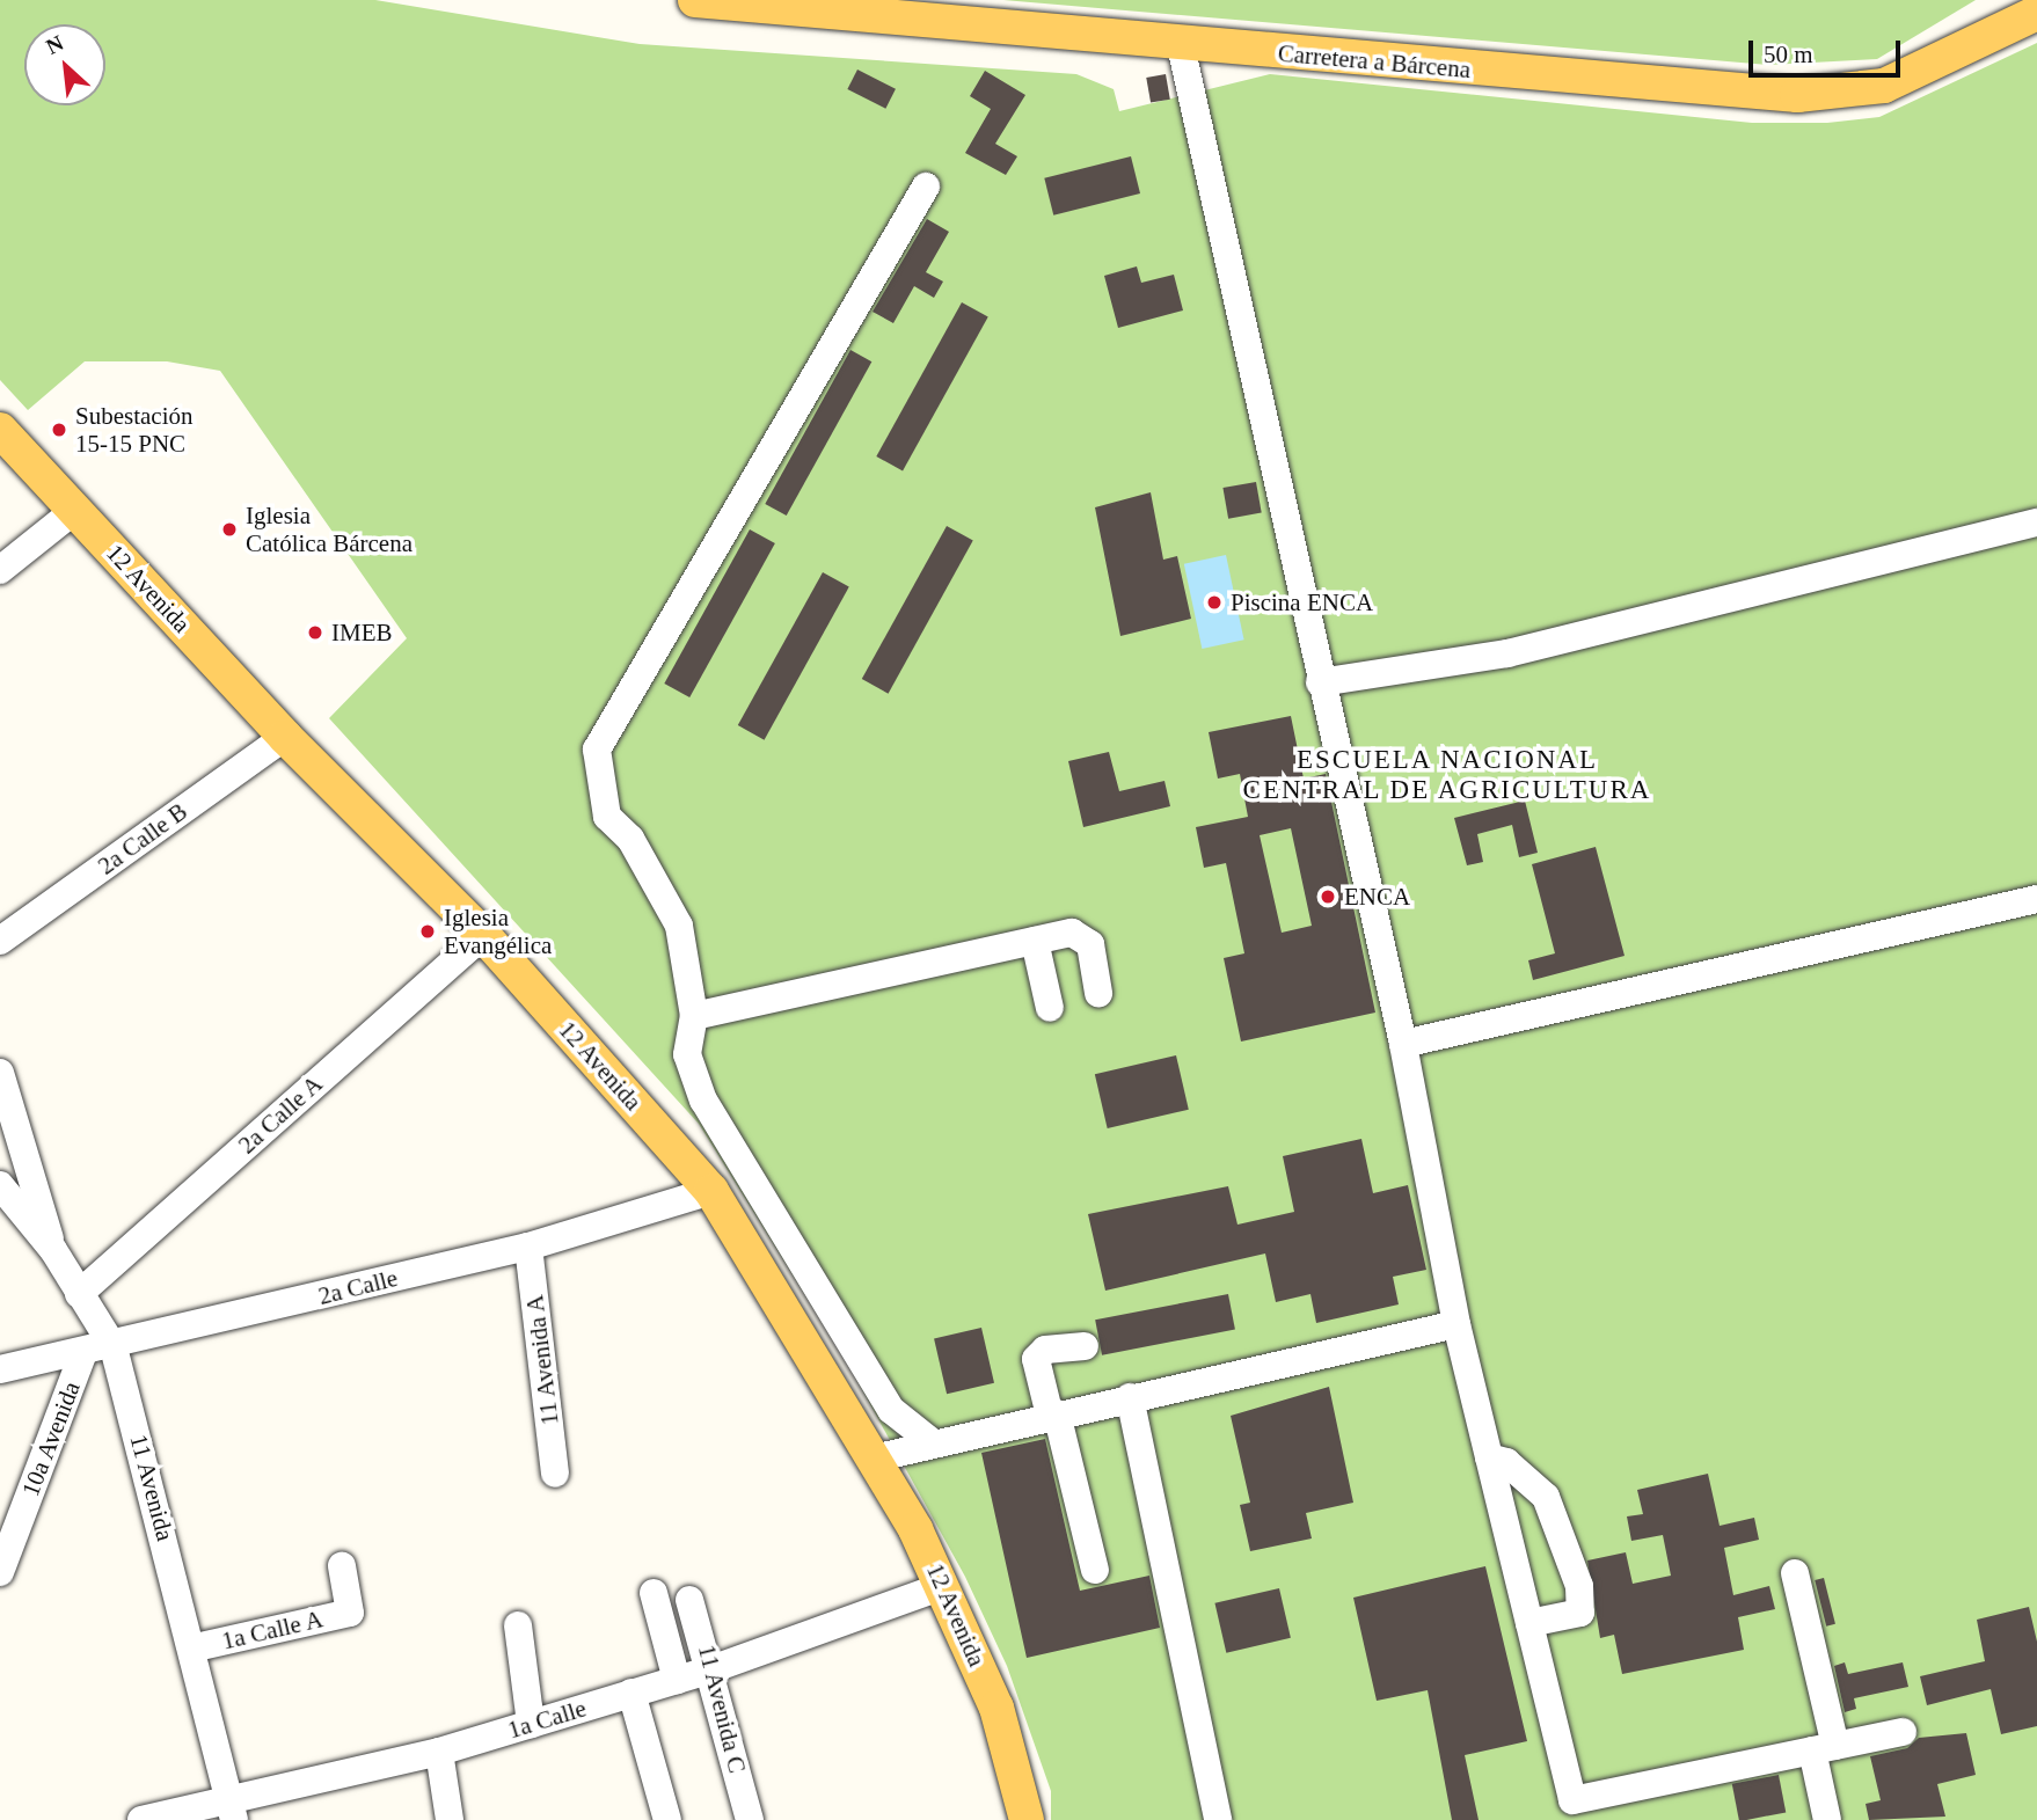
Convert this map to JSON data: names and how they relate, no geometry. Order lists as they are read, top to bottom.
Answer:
{
  "streets": {
    "main road": ["Carretera a Bárcena", "12 Avenida"],
    "street": [
      "2a Calle B",
      "2a Calle A",
      "2a Calle",
      "11 Avenida A",
      "10a Avenida",
      "11 Avenida",
      "1a Calle A",
      "11 Avenida C",
      "1a Calle"
    ]
  },
  "crossings": [
    ["12 Avenida", "2a Calle B"],
    ["12 Avenida", "2a Calle A"],
    ["12 Avenida", "2a Calle"],
    ["12 Avenida", "1a Calle"],
    ["2a Calle A", "11 Avenida"],
    ["2a Calle", "11 Avenida A"],
    ["2a Calle", "10a Avenida"],
    ["2a Calle", "11 Avenida"],
    ["11 Avenida", "1a Calle A"],
    ["11 Avenida", "1a Calle"],
    ["11 Avenida C", "1a Calle"]
  ],
  "districts": ["ESCUELA NACIONAL CENTRAL DE AGRICULTURA"],
  "places": [
    "Subestación 15-15 PNC",
    "Iglesia Católica Bárcena",
    "Piscina ENCA",
    "IMEB",
    "ENCA",
    "Iglesia Evangélica"
  ],
  "scale_bar": "50 m",
  "north": "top left"
}
